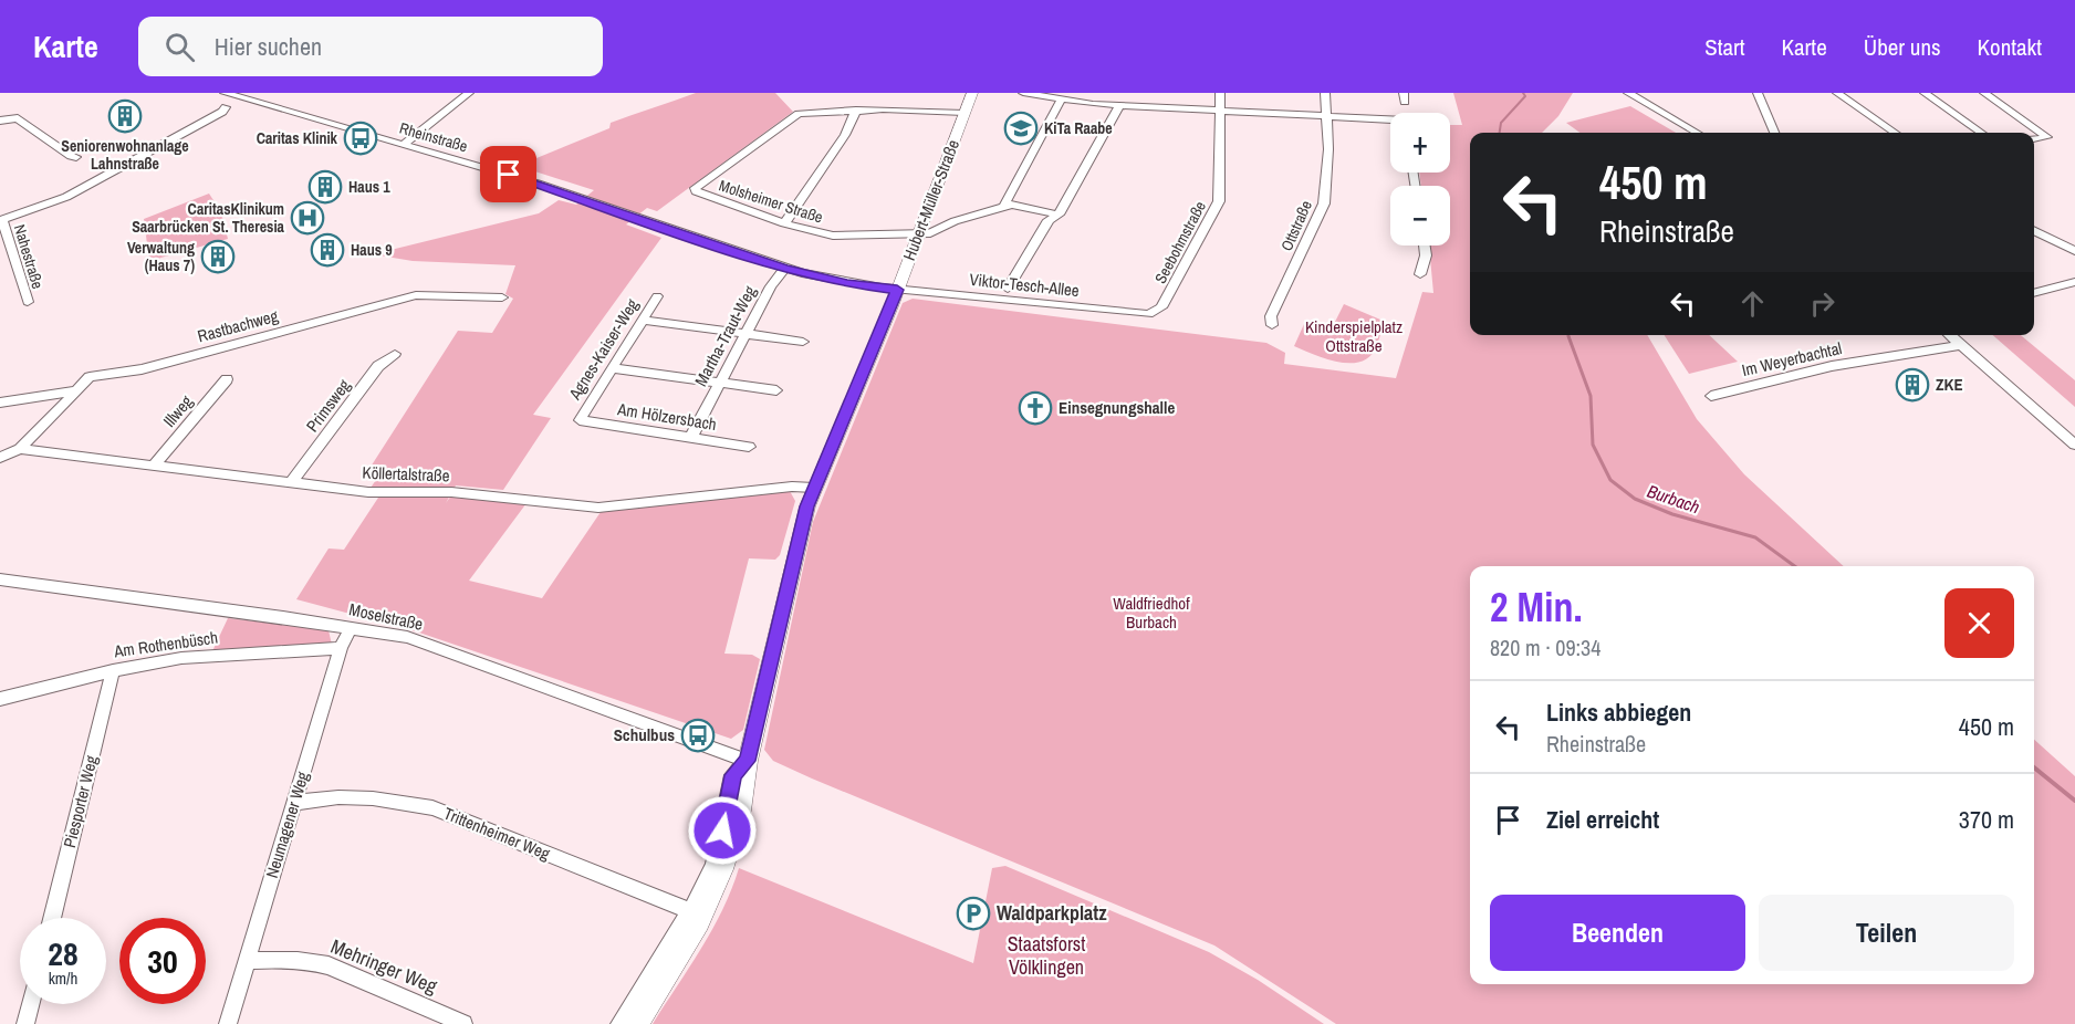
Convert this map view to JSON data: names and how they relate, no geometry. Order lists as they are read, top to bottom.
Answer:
{
  "streets": {
    "main road": ["Hubert-Müller-Straße"],
    "street": [
      "Rheinstraße",
      "Molsheimer Straße",
      "Ottstraße",
      "Seebohmstraße",
      "Nahestraße",
      "Viktor-Tesch-Allee",
      "Rastbachweg",
      "Martha-Traut-Weg",
      "Agnes-Kaiser-Weg",
      "Im Weyerbachtal",
      "Primsweg",
      "Illweg",
      "Am Hölzersbach",
      "Köllertalstraße",
      "Moselstraße",
      "Am Rothenbüsch",
      "Piesporter Weg",
      "Neumagener Weg",
      "Trittenheimer Weg",
      "Mehringer Weg"
    ]
  },
  "crossings": [
    ["Rheinstraße", "Hubert-Müller-Straße"],
    ["Rheinstraße", "Viktor-Tesch-Allee"],
    ["Rheinstraße", "Martha-Traut-Weg"],
    ["Hubert-Müller-Straße", "Molsheimer Straße"],
    ["Hubert-Müller-Straße", "Viktor-Tesch-Allee"],
    ["Hubert-Müller-Straße", "Köllertalstraße"],
    ["Hubert-Müller-Straße", "Moselstraße"],
    ["Hubert-Müller-Straße", "Trittenheimer Weg"],
    ["Seebohmstraße", "Viktor-Tesch-Allee"],
    ["Rastbachweg", "Köllertalstraße"],
    ["Martha-Traut-Weg", "Am Hölzersbach"],
    ["Agnes-Kaiser-Weg", "Am Hölzersbach"],
    ["Primsweg", "Köllertalstraße"],
    ["Illweg", "Köllertalstraße"],
    ["Moselstraße", "Neumagener Weg"],
    ["Am Rothenbüsch", "Piesporter Weg"],
    ["Am Rothenbüsch", "Neumagener Weg"],
    ["Neumagener Weg", "Trittenheimer Weg"],
    ["Neumagener Weg", "Mehringer Weg"]
  ],
  "water": ["Burbach"],
  "parks": ["Kinderspielplatz Ottstraße", "Waldfriedhof Burbach", "Staatsforst Völklingen"],
  "places": {
    "building": [
      "Seniorenwohnanlage Lahnstraße",
      "Haus 1",
      "Haus 9",
      "Verwaltung (Haus 7)",
      "ZKE"
    ],
    "school or university": ["KiTa Raabe"],
    "bus stop": ["Caritas Klinik", "Schulbus"],
    "hospital": ["CaritasKlinikum Saarbrücken St. Theresia"],
    "church": ["Einsegnungshalle"],
    "parking": ["Waldparkplatz"]
  },
  "page": {
    "header": "Karte",
    "search": "Hier suchen",
    "nav": [
      "Start",
      "Karte",
      "Über uns",
      "Kontakt"
    ],
    "map_buttons": ["+", "−"],
    "turn": ["450 m", "Rheinstraße"],
    "heading": ["2 Min.", "820 m · 09:34"],
    "list": [
      {
        "name": "Links abbiegen",
        "note": "Rheinstraße",
        "value": "450 m"
      },
      {
        "name": "Ziel erreicht",
        "value": "370 m"
      }
    ],
    "buttons": ["Beenden", "Teilen"],
    "speed": "28 km/h",
    "limit": "30"
  }
}
